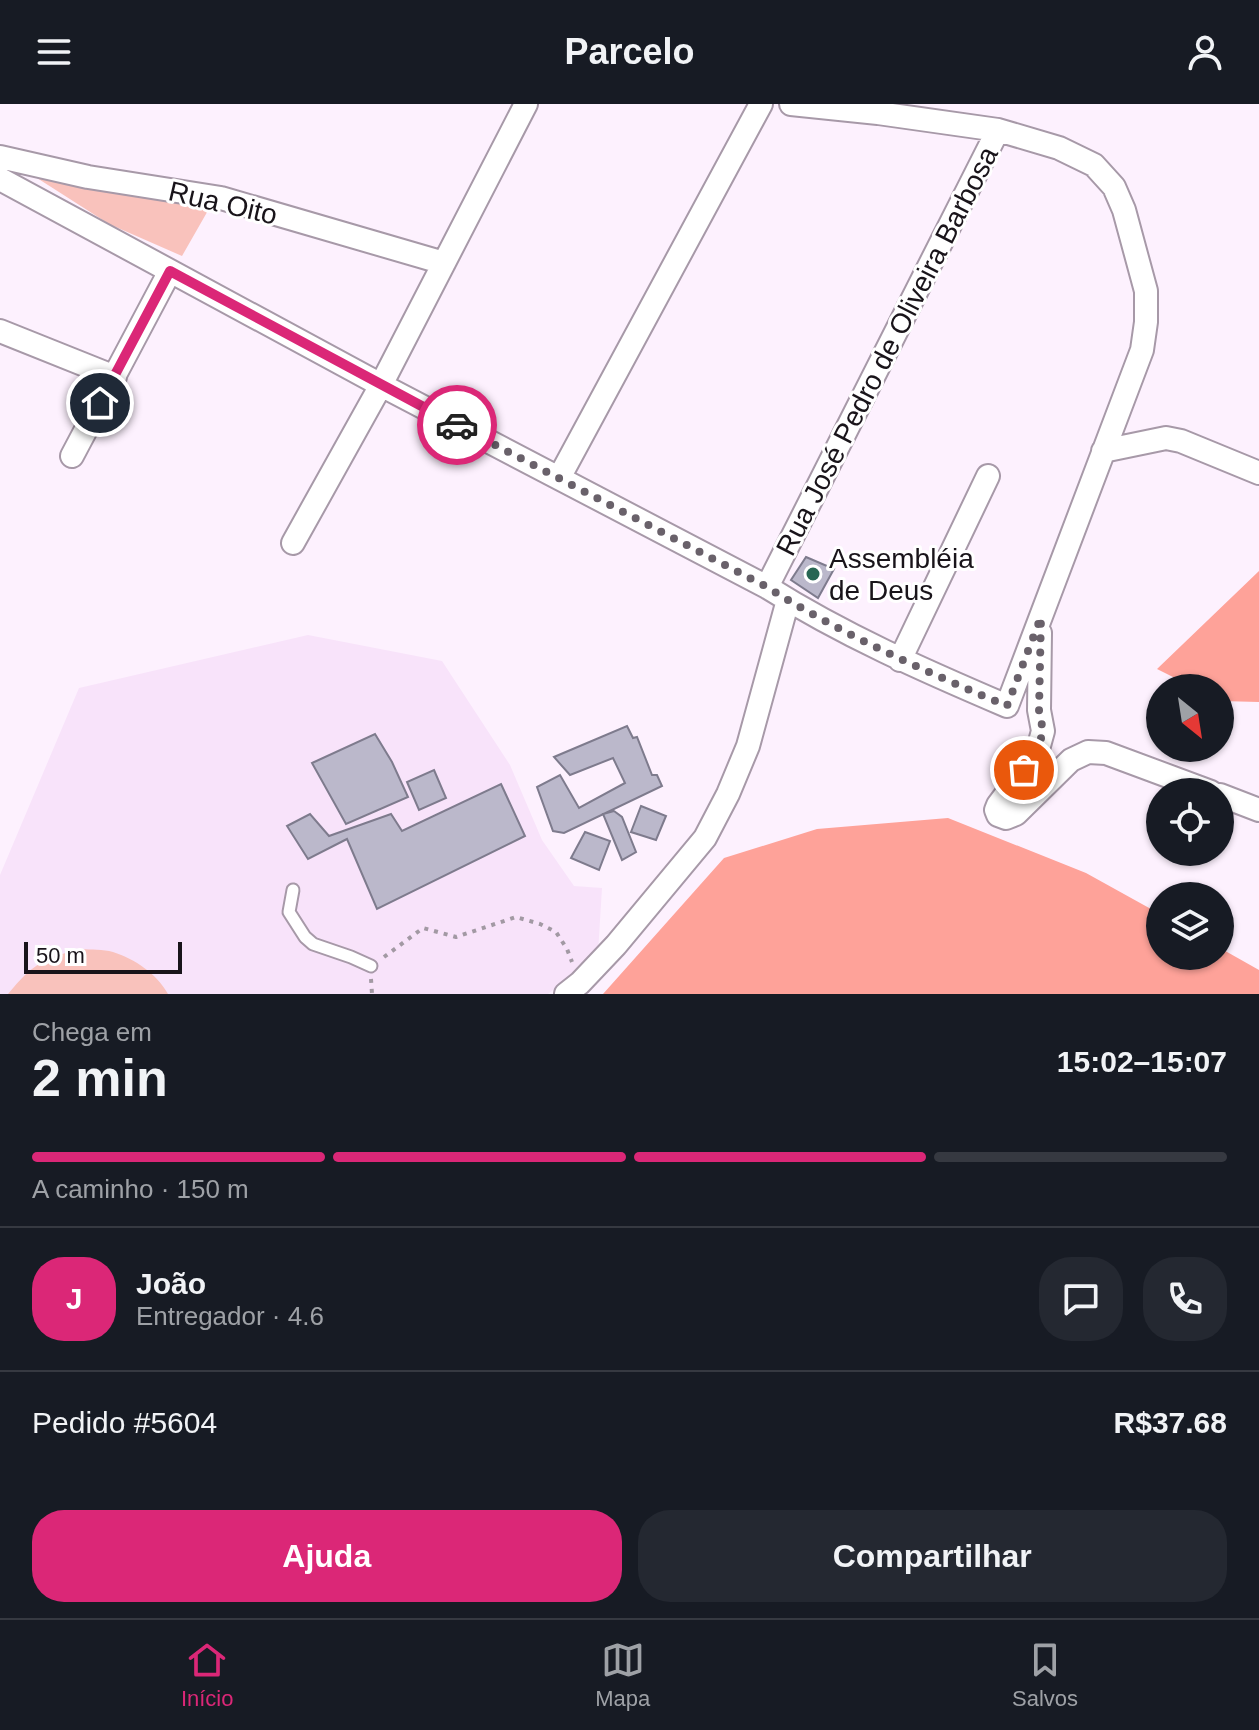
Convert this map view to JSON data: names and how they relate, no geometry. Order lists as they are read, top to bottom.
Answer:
{
  "streets": {
    "street": ["Rua Oito", "Rua José Pedro de Oliveira Barbosa"]
  },
  "places": ["Assembléia de Deus"],
  "scale_bar": "50 m",
  "north": "bottom right",
  "page": {
    "header": "Parcelo",
    "scale": "50 m",
    "heading": ["2 min", "Chega em", "15:02–15:07"],
    "panel": [
      "João",
      "Entregador · 4.6",
      "Pedido #5604",
      "R$37.68"
    ],
    "bar": "A caminho · 150 m",
    "round": "J",
    "buttons": ["Ajuda", "Compartilhar"],
    "tabs": ["Início", "Mapa", "Salvos"]
  }
}
